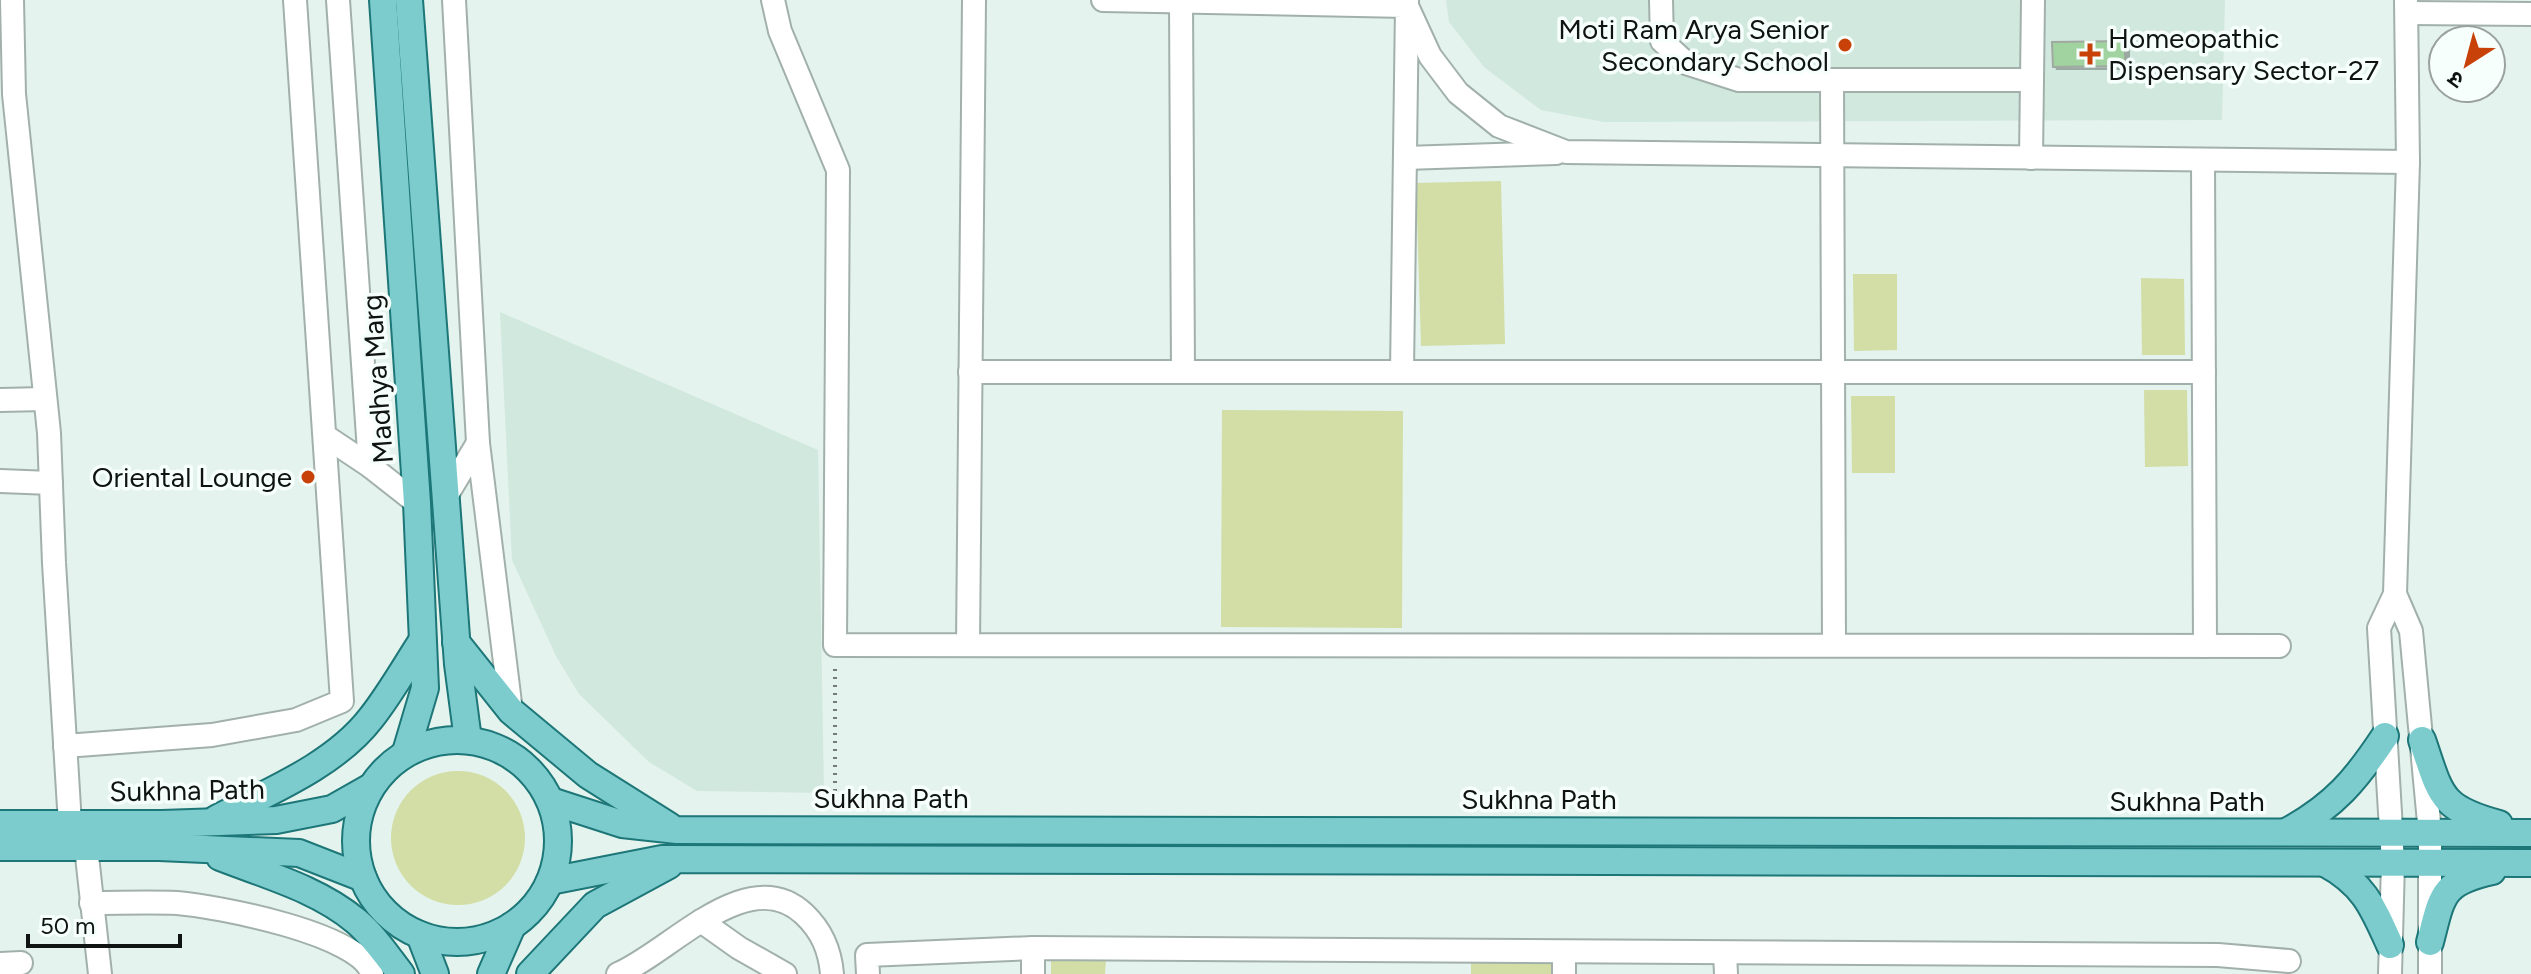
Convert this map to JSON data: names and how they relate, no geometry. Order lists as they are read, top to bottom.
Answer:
{
  "streets": {
    "main road": ["Madhya Marg", "Sukhna Path"]
  },
  "crossings": [
    ["Madhya Marg", "Sukhna Path"]
  ],
  "places": {
    "other": ["Moti Ram Arya Senior Secondary School", "Oriental Lounge"],
    "health": ["Homeopathic Dispensary Sector-27"]
  },
  "scale_bar": "50 m",
  "north": "bottom left"
}
